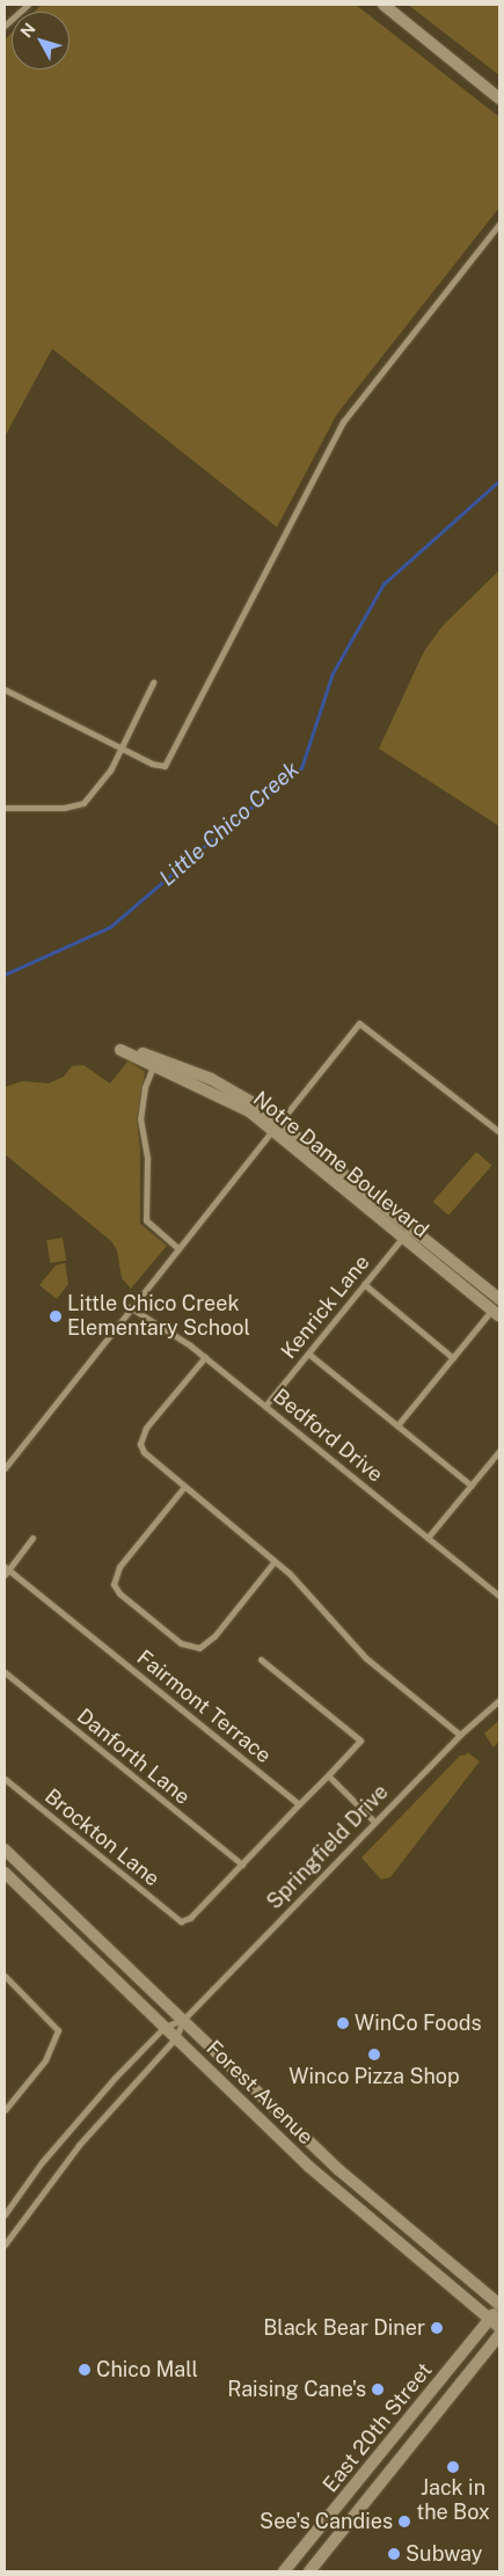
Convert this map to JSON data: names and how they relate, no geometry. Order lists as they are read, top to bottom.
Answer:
{
  "streets": {
    "street": [
      "Notre Dame Boulevard",
      "Kenrick Lane",
      "Bedford Drive",
      "Fairmont Terrace",
      "Danforth Lane",
      "Brockton Lane",
      "Springfield Drive",
      "Forest Avenue",
      "East 20th Street"
    ]
  },
  "crossings": [
    ["Notre Dame Boulevard", "Kenrick Lane"],
    ["Kenrick Lane", "Bedford Drive"],
    ["Danforth Lane", "Brockton Lane"],
    ["Springfield Drive", "Forest Avenue"],
    ["Forest Avenue", "East 20th Street"]
  ],
  "water": ["Little Chico Creek"],
  "places": [
    "Little Chico Creek Elementary School",
    "WinCo Foods",
    "Winco Pizza Shop",
    "Black Bear Diner",
    "Chico Mall",
    "Raising Cane's",
    "Jack in the Box",
    "See's Candies",
    "Subway"
  ],
  "north": "top left"
}
